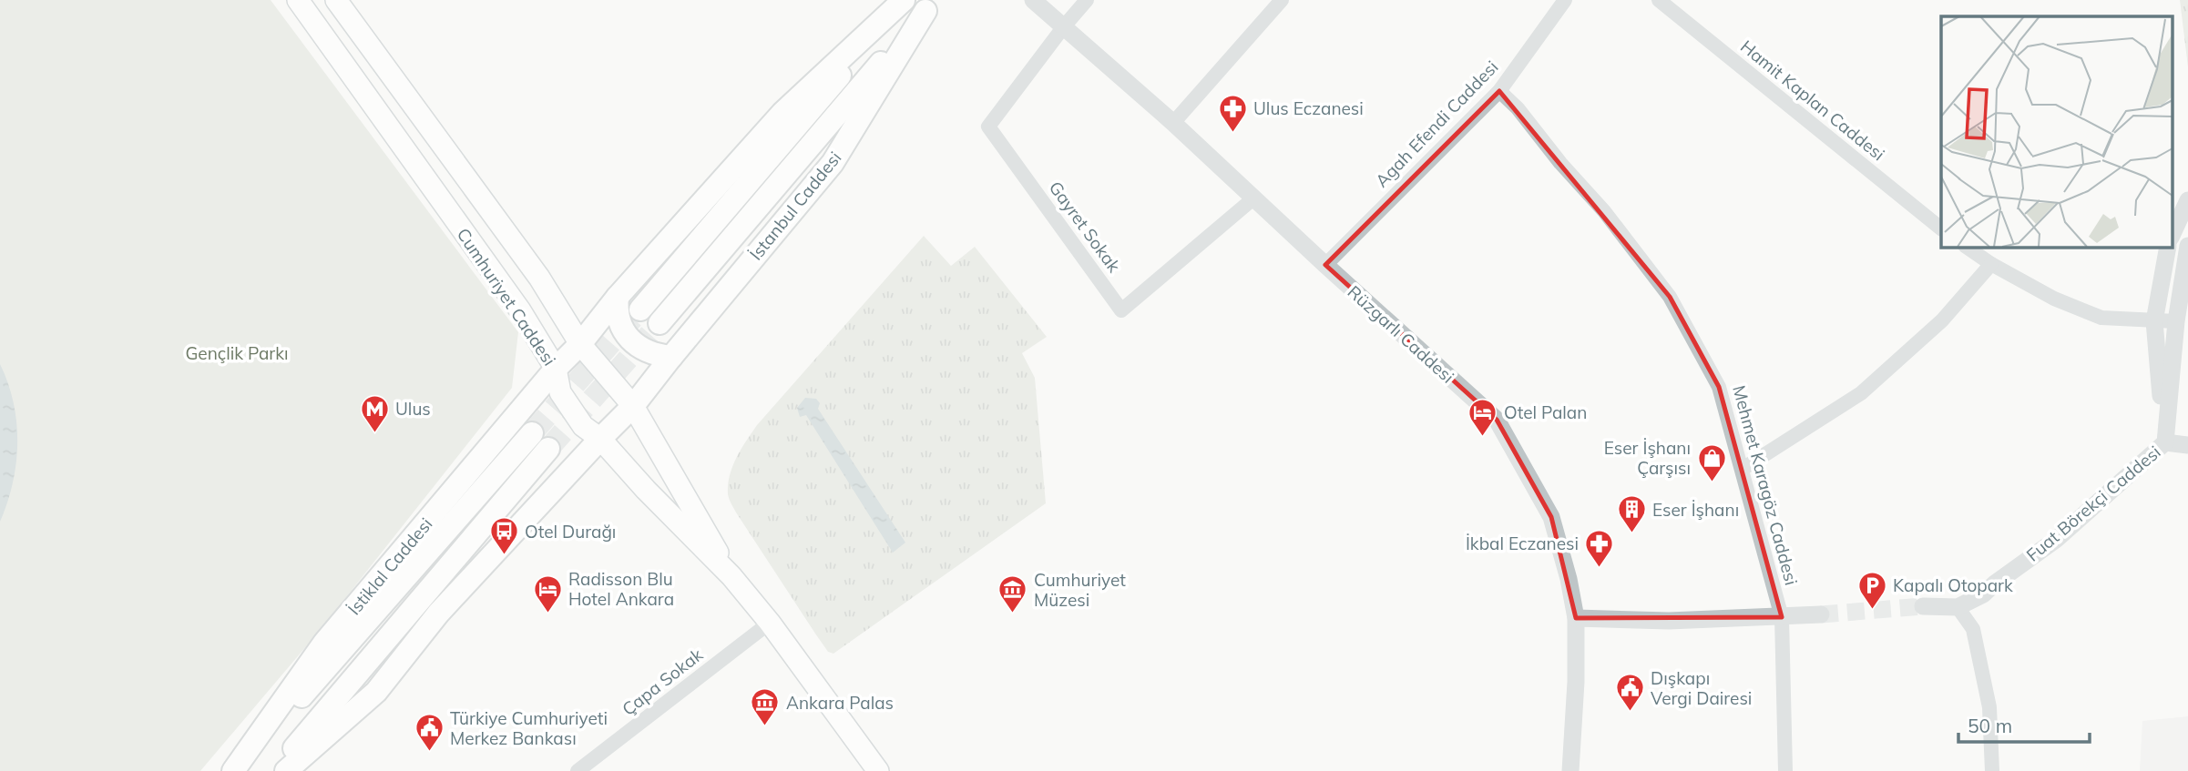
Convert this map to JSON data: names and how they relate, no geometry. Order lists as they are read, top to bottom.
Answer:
{
  "streets": {
    "main road": ["İstanbul Caddesi", "Cumhuriyet Caddesi", "İstiklal Caddesi"],
    "street": [
      "Hamit Kaplan Caddesi",
      "Agah Efendi Caddesi",
      "Gayret Sokak",
      "Rüzgarlı Caddesi",
      "Mehmet Karagöz Caddesi",
      "Fuat Börekçi Caddesi",
      "Çapa Sokak"
    ]
  },
  "crossings": [
    ["Agah Efendi Caddesi", "Rüzgarlı Caddesi"],
    ["Agah Efendi Caddesi", "Mehmet Karagöz Caddesi"],
    ["İstanbul Caddesi", "Cumhuriyet Caddesi"],
    ["Gayret Sokak", "Rüzgarlı Caddesi"],
    ["Cumhuriyet Caddesi", "İstiklal Caddesi"],
    ["Cumhuriyet Caddesi", "Çapa Sokak"]
  ],
  "parks": ["Gençlik Parkı"],
  "places": {
    "pharmacy": ["Ulus Eczanesi", "İkbal Eczanesi"],
    "metro station": ["Ulus"],
    "hotel": ["Otel Palan", "Radisson Blu Hotel Ankara"],
    "shop": ["Eser İşhanı Çarşısı"],
    "building": ["Eser İşhanı"],
    "bus stop": ["Otel Durağı"],
    "parking": ["Kapalı Otopark"],
    "museum": ["Cumhuriyet Müzesi", "Ankara Palas"],
    "public building": ["Dışkapı Vergi Dairesi", "Türkiye Cumhuriyeti Merkez Bankası"]
  },
  "scale_bar": "50 m"
}
